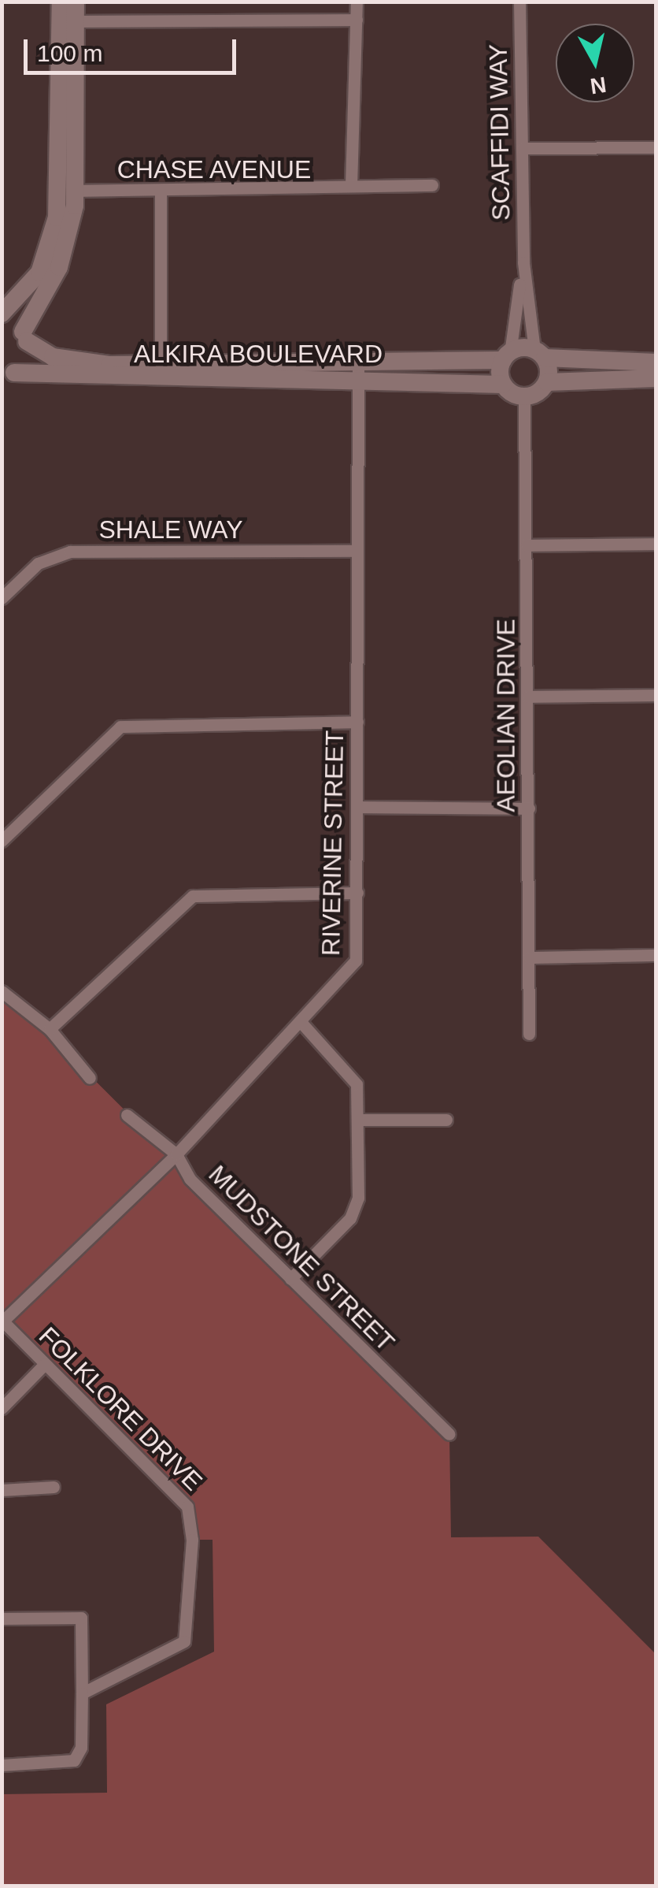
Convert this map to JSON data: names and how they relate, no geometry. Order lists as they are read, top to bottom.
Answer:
{
  "streets": {
    "street": [
      "SCAFFIDI WAY",
      "CHASE AVENUE",
      "ALKIRA BOULEVARD",
      "SHALE WAY",
      "AEOLIAN DRIVE",
      "RIVERINE STREET",
      "MUDSTONE STREET",
      "FOLKLORE DRIVE"
    ]
  },
  "crossings": [
    ["SCAFFIDI WAY", "ALKIRA BOULEVARD"],
    ["ALKIRA BOULEVARD", "RIVERINE STREET"],
    ["SHALE WAY", "RIVERINE STREET"],
    ["RIVERINE STREET", "MUDSTONE STREET"],
    ["RIVERINE STREET", "FOLKLORE DRIVE"]
  ],
  "scale_bar": "100 m",
  "north": "bottom"
}
